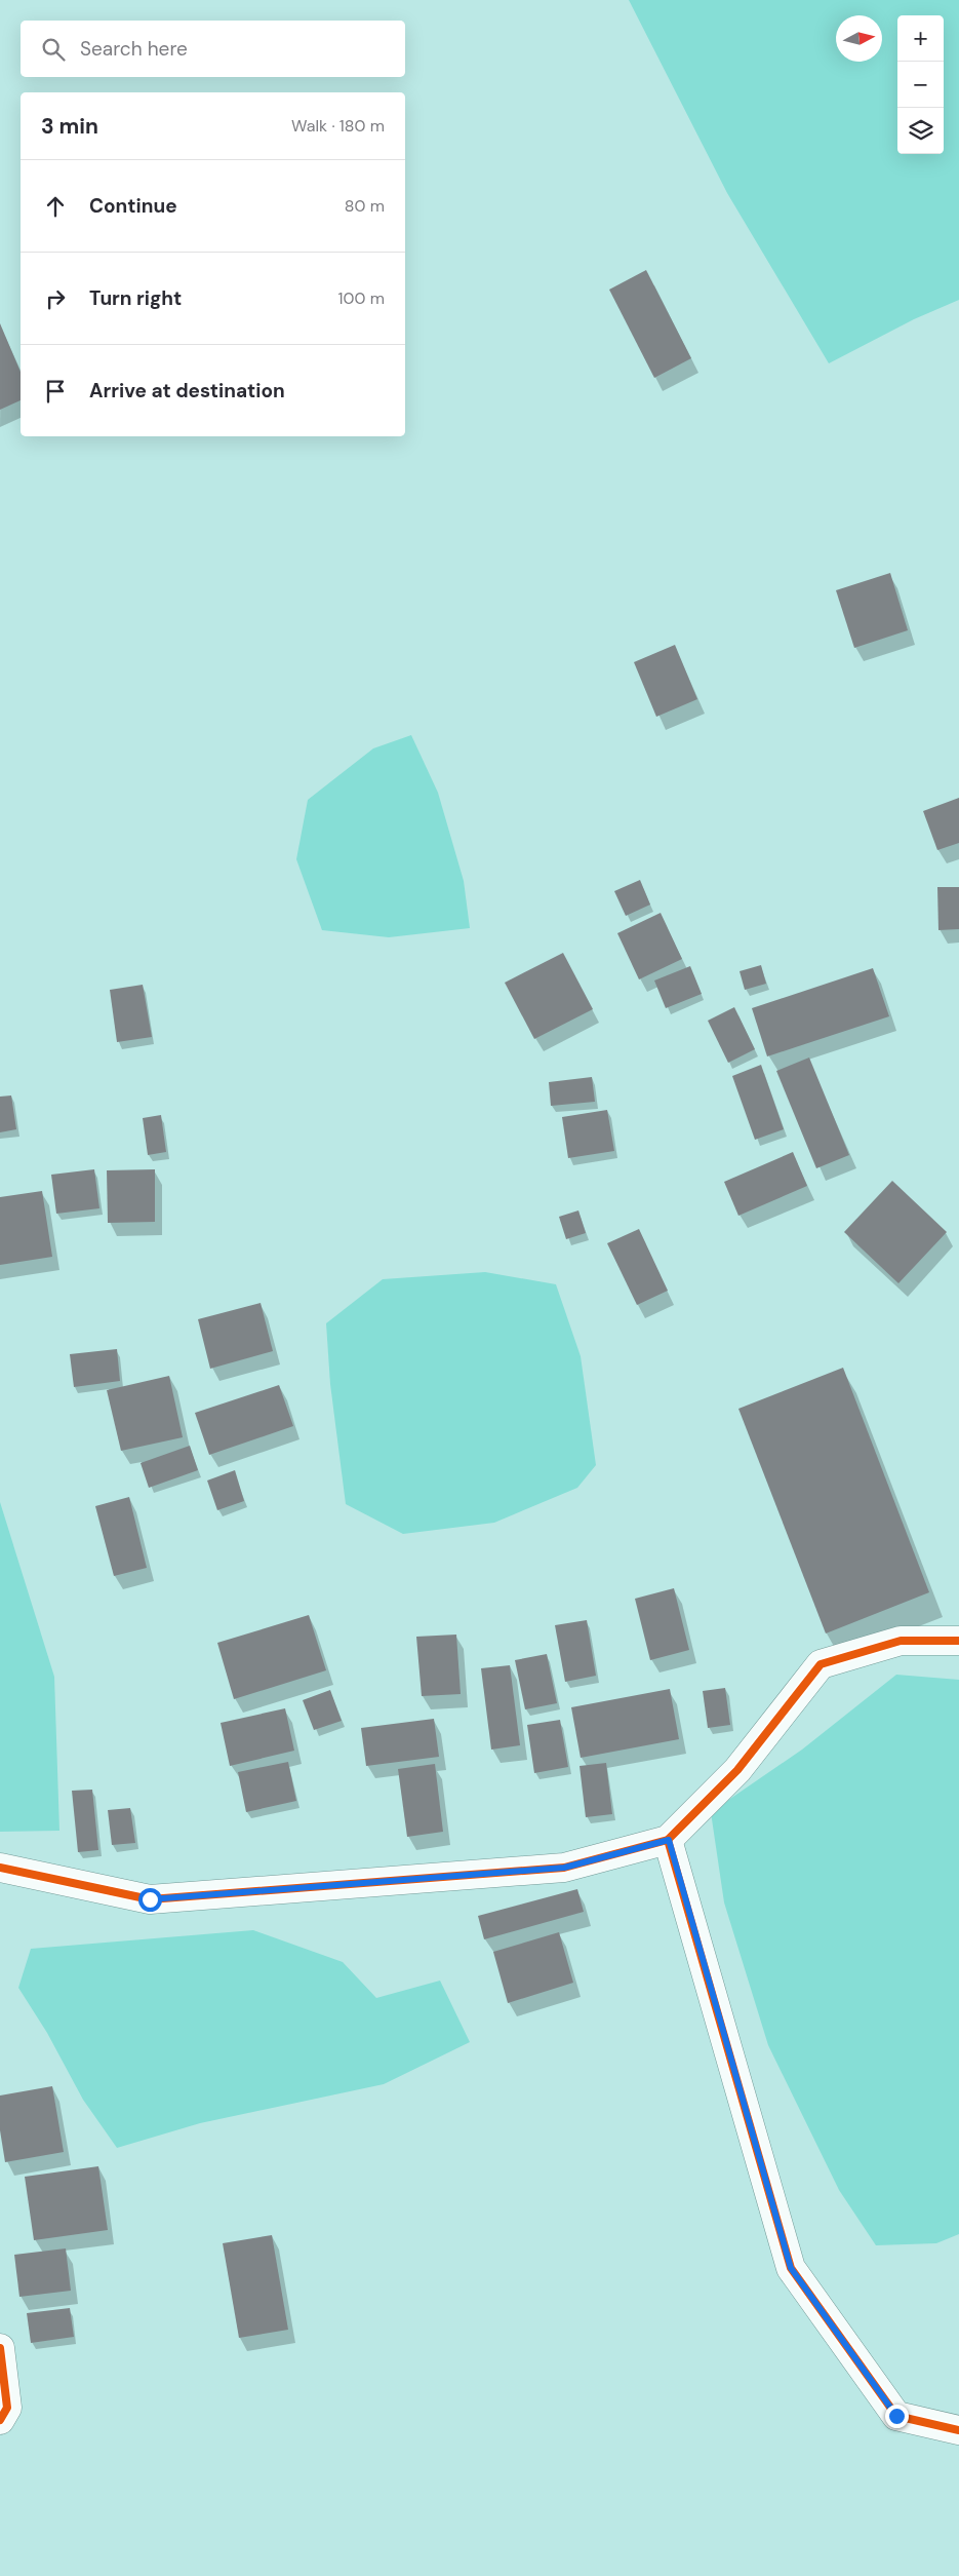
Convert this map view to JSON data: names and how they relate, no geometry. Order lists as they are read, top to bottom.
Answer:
{
  "north": "right",
  "page": {
    "map_buttons": ["+", "−"],
    "search": "Search here",
    "heading": ["3 min", "Walk · 180 m"],
    "list": [
      ["Continue", "80 m"],
      ["Turn right", "100 m"],
      "Arrive at destination"
    ]
  }
}
